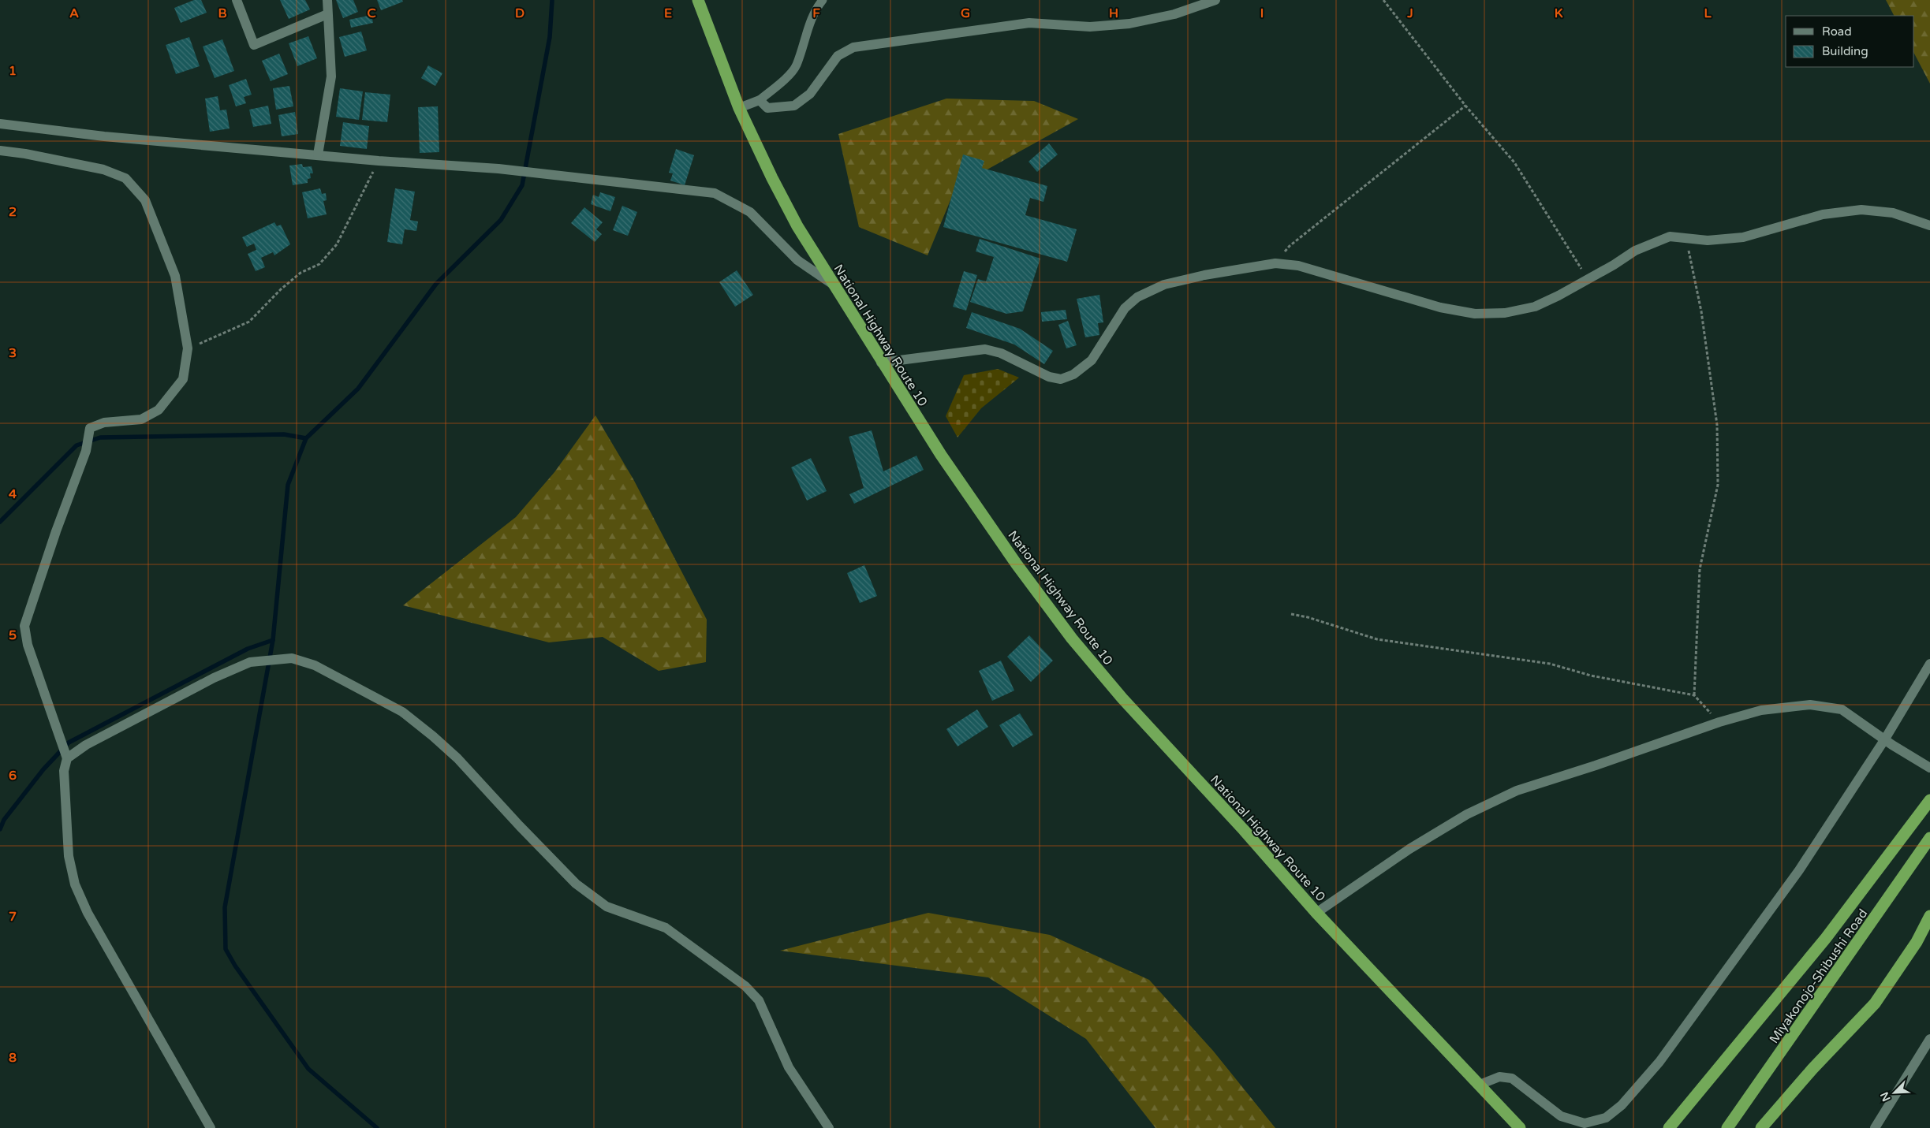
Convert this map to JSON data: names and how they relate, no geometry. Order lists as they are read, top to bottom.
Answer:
{
  "streets": {
    "highway": ["National Highway Route 10", "Miyakonojo-Shibushi Road"]
  },
  "legend": ["Road", "Building"],
  "north": "bottom left",
  "grid": {
    "columns": [
      "A",
      "B",
      "C",
      "D",
      "E",
      "F",
      "G",
      "H",
      "I",
      "J",
      "K",
      "L"
    ],
    "rows": [
      "1",
      "2",
      "3",
      "4",
      "5",
      "6",
      "7",
      "8"
    ]
  }
}
